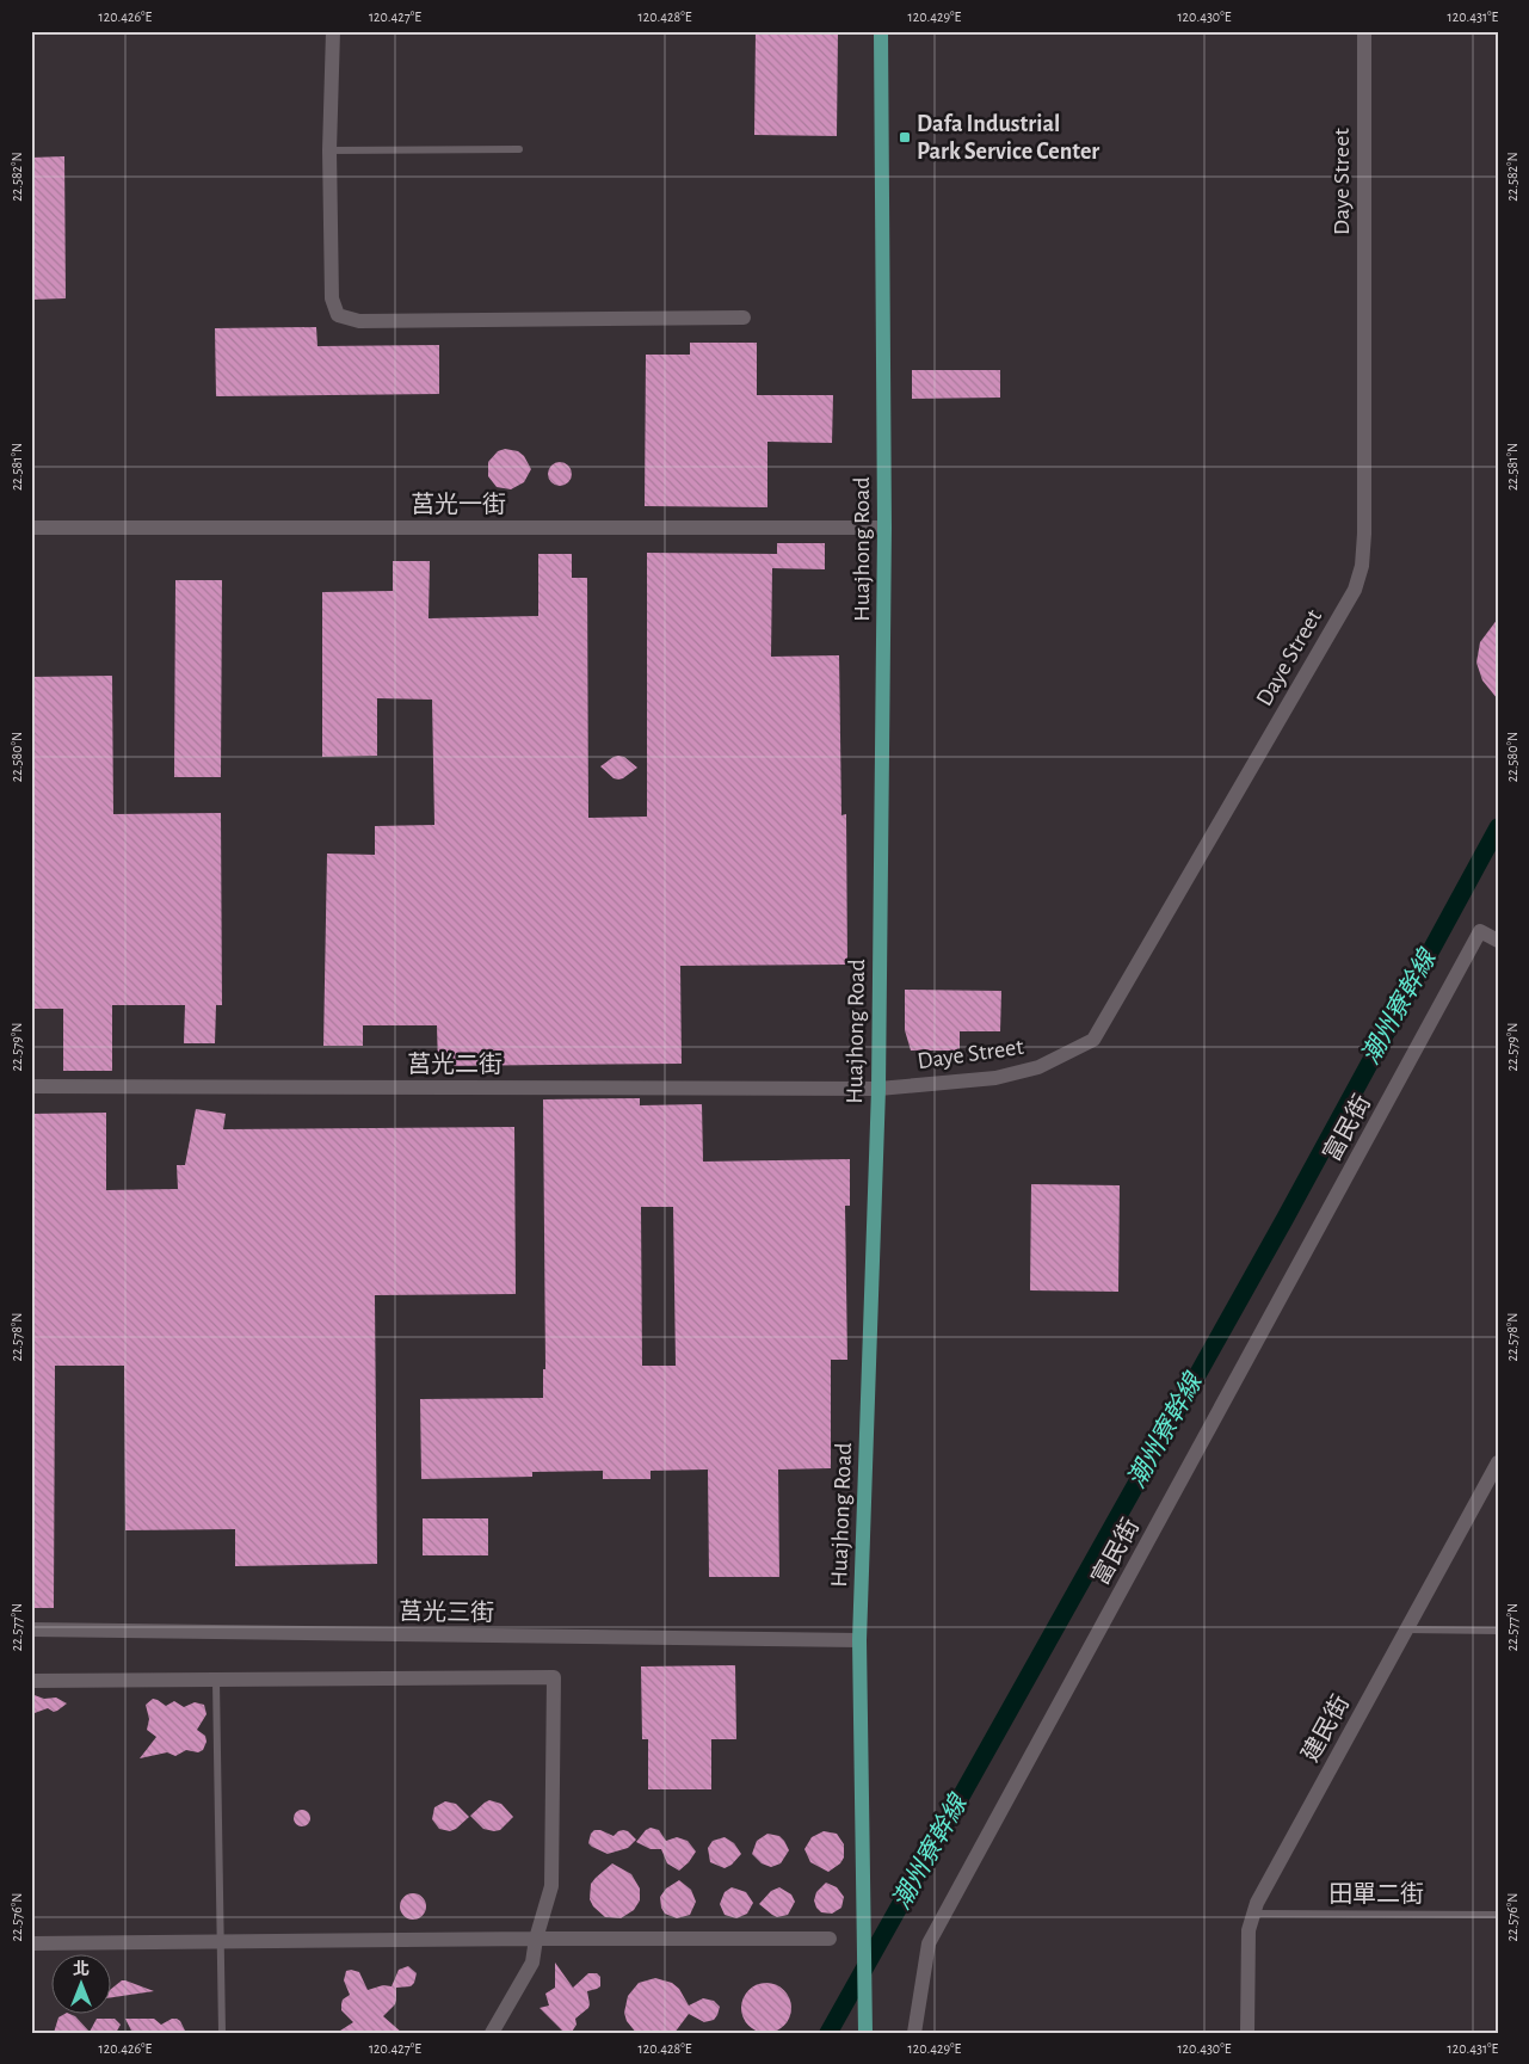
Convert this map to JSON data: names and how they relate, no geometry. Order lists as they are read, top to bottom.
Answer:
{
  "streets": {
    "main road": ["Huajhong Road"],
    "street": [
      "Daye Street",
      "莒光一街",
      "莒光二街",
      "富民街",
      "莒光三街",
      "建民街"
    ],
    "lane": ["田單二街"]
  },
  "crossings": [
    ["Daye Street", "Huajhong Road"],
    ["Daye Street", "莒光二街"],
    ["莒光一街", "Huajhong Road"],
    ["Huajhong Road", "莒光二街"],
    ["Huajhong Road", "莒光三街"],
    ["建民街", "田單二街"]
  ],
  "water": ["潮州寮幹線"],
  "places": {
    "transit": ["Dafa Industrial Park Service Center"]
  },
  "north": "top",
  "coordinates": [
    "120.426°E",
    "120.427°E",
    "120.428°E",
    "120.429°E",
    "120.430°E",
    "120.431°E",
    "22.582°N",
    "22.581°N",
    "22.580°N",
    "22.579°N",
    "22.578°N",
    "22.577°N",
    "22.576°N"
  ]
}
